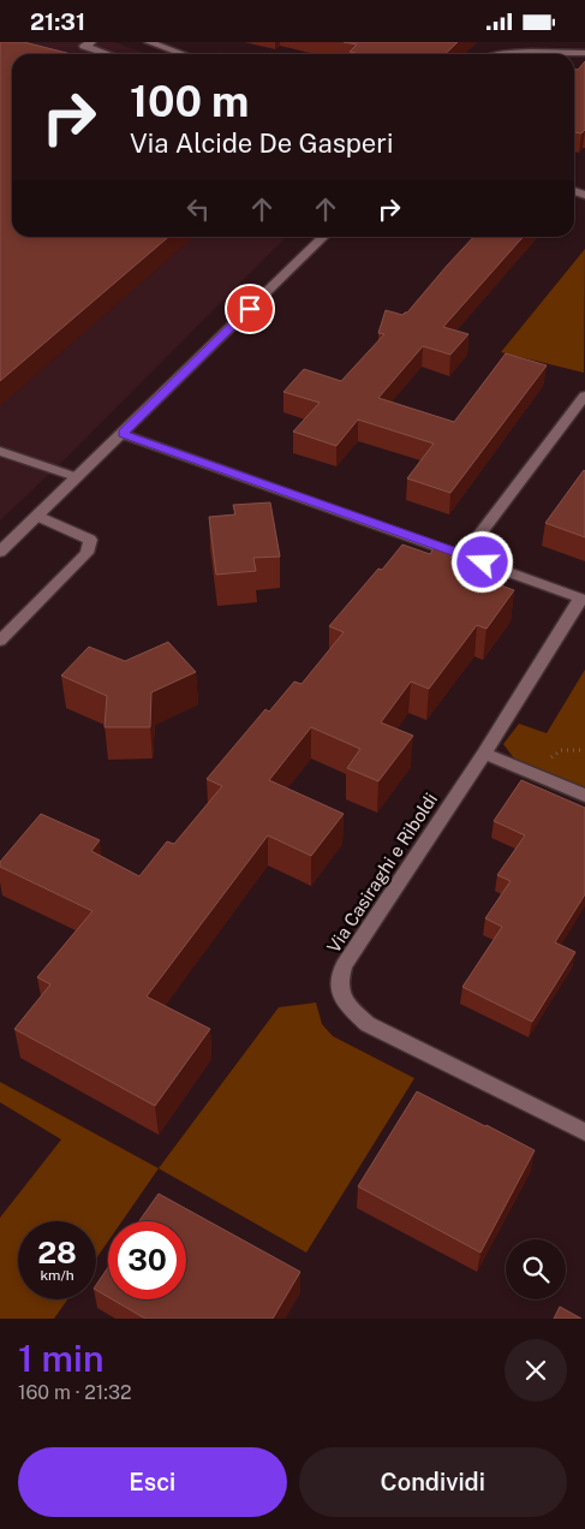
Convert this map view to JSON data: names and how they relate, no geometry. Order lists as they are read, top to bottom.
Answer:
{
  "streets": {
    "street": ["Via Casiraghi e Riboldi"]
  },
  "page": {
    "status": "21:31",
    "turn": ["100 m", "Via Alcide De Gasperi"],
    "speed": "28 km/h",
    "limit": "30",
    "heading": ["1 min", "160 m · 21:32"],
    "buttons": ["Esci", "Condividi"]
  }
}
